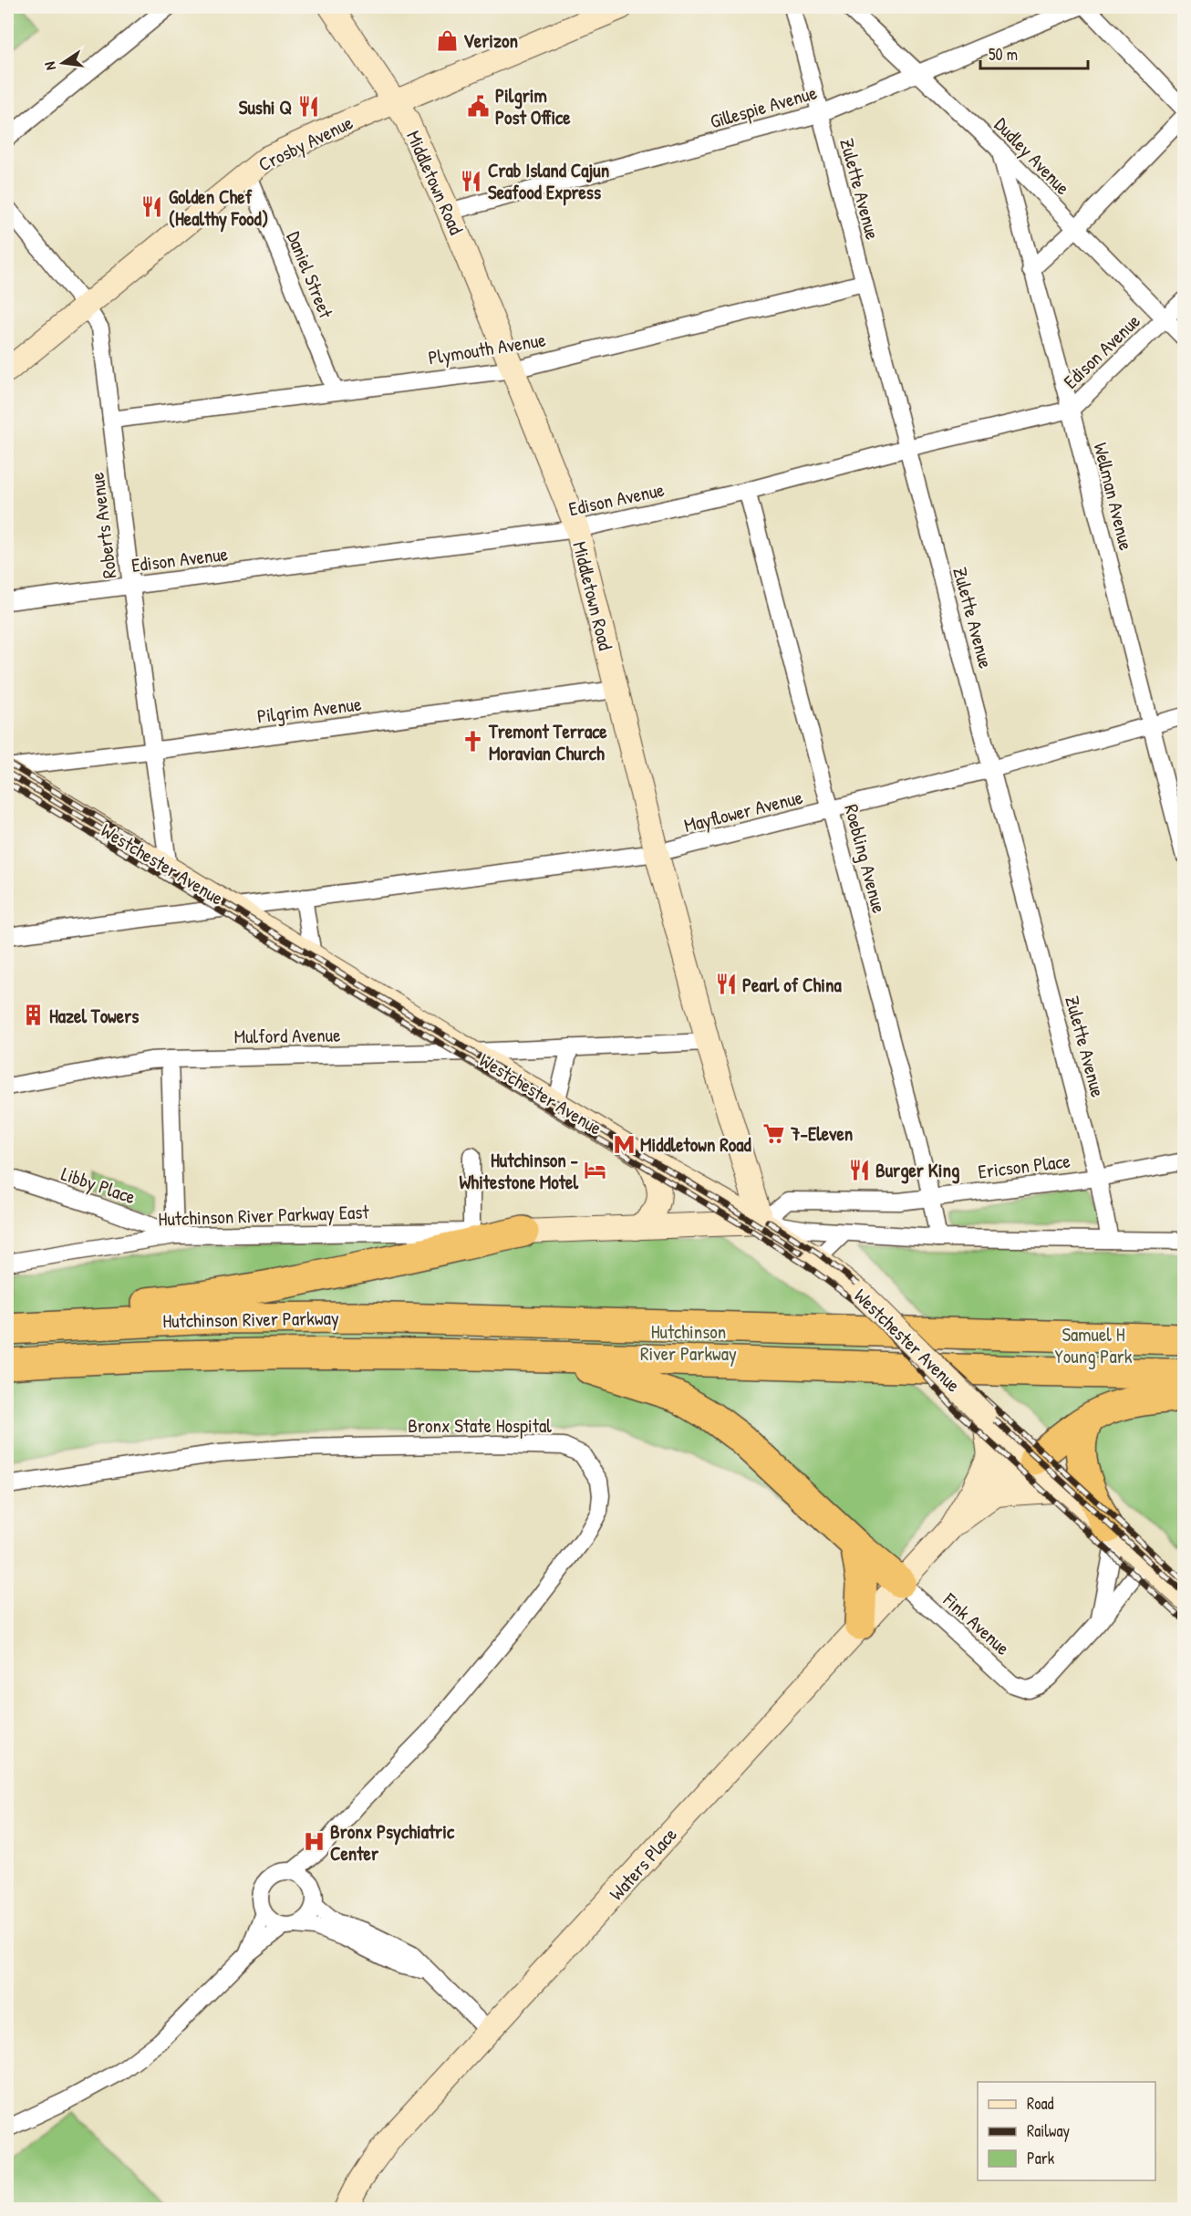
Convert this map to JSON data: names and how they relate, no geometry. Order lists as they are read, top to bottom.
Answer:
{
  "streets": {
    "highway": ["Hutchinson River Parkway"],
    "main road": [
      "Crosby Avenue",
      "Middletown Road",
      "Westchester Avenue",
      "Waters Place"
    ],
    "street": [
      "Gillespie Avenue",
      "Dudley Avenue",
      "Zulette Avenue",
      "Daniel Street",
      "Plymouth Avenue",
      "Edison Avenue",
      "Wellman Avenue",
      "Roberts Avenue",
      "Pilgrim Avenue",
      "Mayflower Avenue",
      "Roebling Avenue",
      "Mulford Avenue",
      "Ericson Place",
      "Libby Place",
      "Hutchinson River Parkway East",
      "Bronx State Hospital",
      "Fink Avenue"
    ]
  },
  "crossings": [
    ["Gillespie Avenue", "Dudley Avenue"],
    ["Gillespie Avenue", "Middletown Road"],
    ["Gillespie Avenue", "Zulette Avenue"],
    ["Crosby Avenue", "Middletown Road"],
    ["Crosby Avenue", "Daniel Street"],
    ["Crosby Avenue", "Roberts Avenue"],
    ["Dudley Avenue", "Edison Avenue"],
    ["Dudley Avenue", "Wellman Avenue"],
    ["Middletown Road", "Plymouth Avenue"],
    ["Middletown Road", "Edison Avenue"],
    ["Middletown Road", "Pilgrim Avenue"],
    ["Middletown Road", "Mayflower Avenue"],
    ["Middletown Road", "Westchester Avenue"],
    ["Middletown Road", "Mulford Avenue"],
    ["Middletown Road", "Ericson Place"],
    ["Zulette Avenue", "Plymouth Avenue"],
    ["Zulette Avenue", "Edison Avenue"],
    ["Zulette Avenue", "Mayflower Avenue"],
    ["Zulette Avenue", "Ericson Place"],
    ["Daniel Street", "Plymouth Avenue"],
    ["Plymouth Avenue", "Roberts Avenue"],
    ["Edison Avenue", "Wellman Avenue"],
    ["Edison Avenue", "Roberts Avenue"],
    ["Edison Avenue", "Roebling Avenue"],
    ["Wellman Avenue", "Mayflower Avenue"],
    ["Roberts Avenue", "Pilgrim Avenue"],
    ["Roberts Avenue", "Westchester Avenue"],
    ["Mayflower Avenue", "Roebling Avenue"],
    ["Mayflower Avenue", "Westchester Avenue"],
    ["Roebling Avenue", "Ericson Place"],
    ["Westchester Avenue", "Mulford Avenue"],
    ["Westchester Avenue", "Ericson Place"],
    ["Westchester Avenue", "Waters Place"],
    ["Libby Place", "Hutchinson River Parkway East"],
    ["Fink Avenue", "Waters Place"]
  ],
  "parks": ["Hutchinson River Parkway", "Samuel H Young Park"],
  "places": {
    "shop": ["Verizon"],
    "public building": ["Pilgrim Post Office"],
    "restaurant": [
      "Sushi Q",
      "Crab Island Cajun Seafood Express",
      "Golden Chef (Healthy Food)",
      "Pearl of China",
      "Burger King"
    ],
    "church": ["Tremont Terrace Moravian Church"],
    "building": ["Hazel Towers"],
    "supermarket": ["7-Eleven"],
    "metro station": ["Middletown Road"],
    "hotel": ["Hutchinson - Whitestone Motel"],
    "hospital": ["Bronx Psychiatric Center"]
  },
  "legend": ["Road", "Railway", "Park"],
  "scale_bar": "50 m",
  "north": "left"
}
